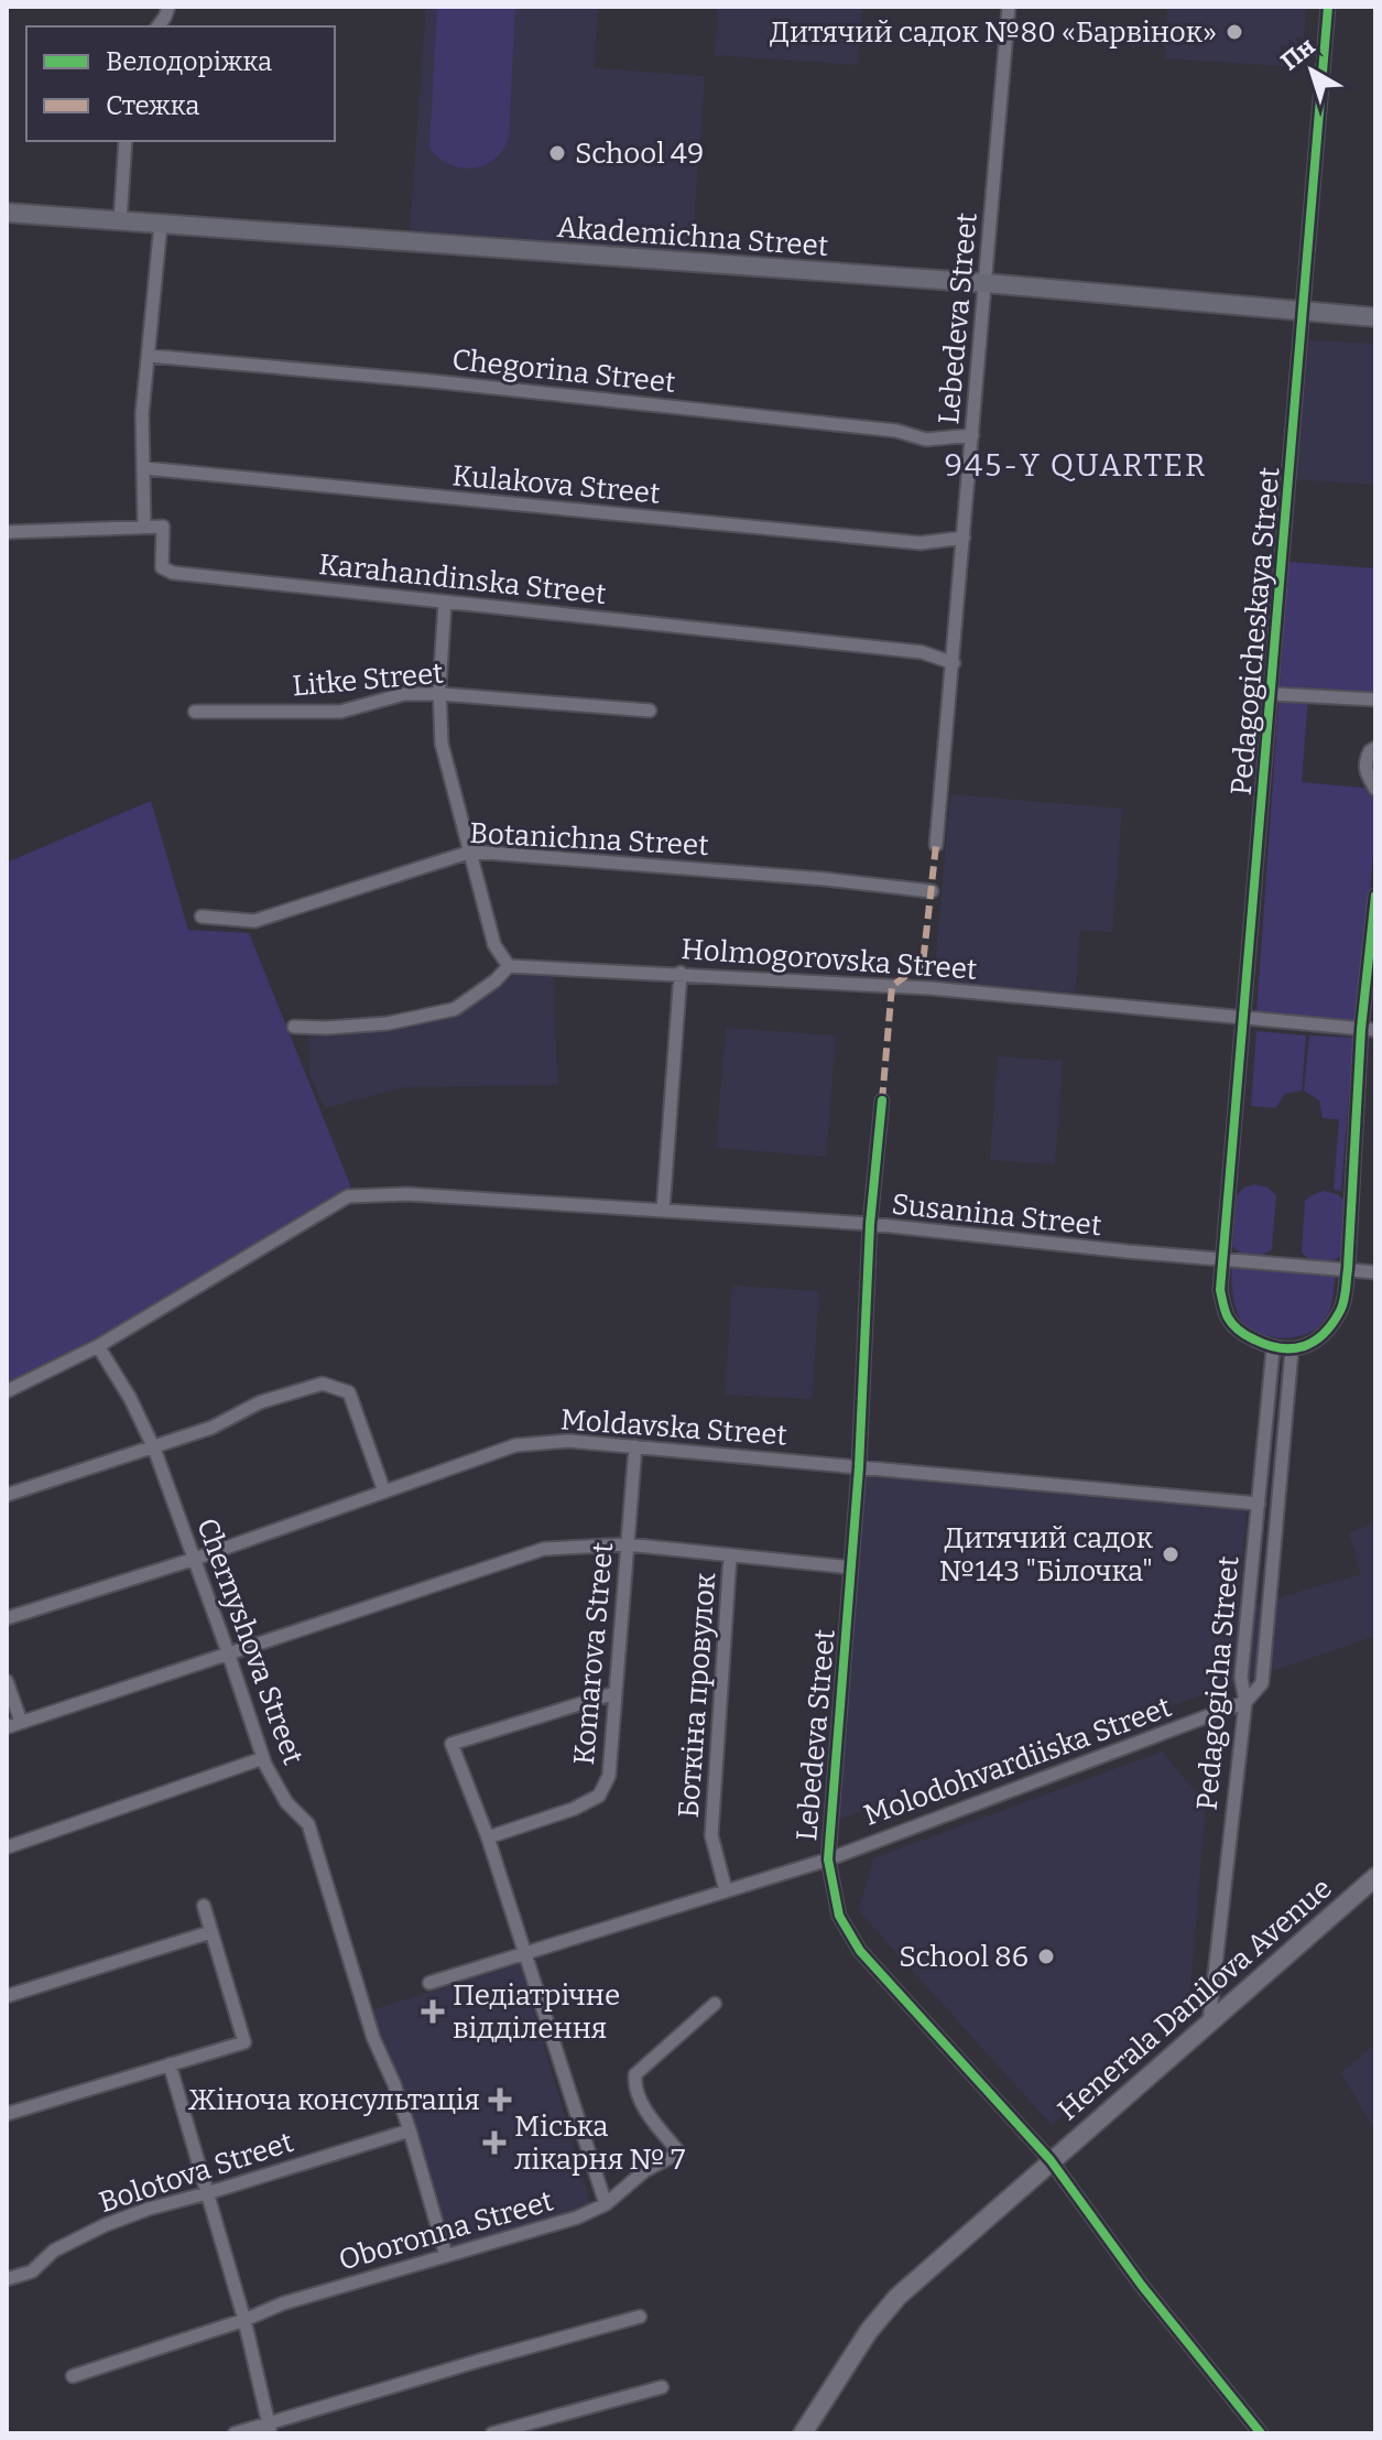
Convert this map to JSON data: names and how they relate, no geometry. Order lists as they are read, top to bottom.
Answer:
{
  "streets": {
    "main road": ["Akademichna Street", "Henerala Danilova Avenue"],
    "street": [
      "Lebedeva Street",
      "Chegorina Street",
      "Kulakova Street",
      "Karahandinska Street",
      "Pedagogicheskaya Street",
      "Litke Street",
      "Botanichna Street",
      "Holmogorovska Street",
      "Susanina Street",
      "Moldavska Street",
      "Chernyshova Street",
      "Komarova Street",
      "Pedagogicha Street",
      "Боткіна провулок",
      "Molodohvardiiska Street",
      "Bolotova Street",
      "Oboronna Street"
    ]
  },
  "crossings": [
    ["Akademichna Street", "Lebedeva Street"],
    ["Akademichna Street", "Pedagogicheskaya Street"],
    ["Lebedeva Street", "Chegorina Street"],
    ["Lebedeva Street", "Kulakova Street"],
    ["Lebedeva Street", "Karahandinska Street"],
    ["Lebedeva Street", "Susanina Street"],
    ["Lebedeva Street", "Moldavska Street"],
    ["Lebedeva Street", "Molodohvardiiska Street"],
    ["Lebedeva Street", "Henerala Danilova Avenue"],
    ["Pedagogicheskaya Street", "Holmogorovska Street"],
    ["Pedagogicheskaya Street", "Susanina Street"],
    ["Susanina Street", "Chernyshova Street"],
    ["Moldavska Street", "Chernyshova Street"],
    ["Moldavska Street", "Komarova Street"],
    ["Moldavska Street", "Pedagogicha Street"],
    ["Chernyshova Street", "Bolotova Street"],
    ["Chernyshova Street", "Oboronna Street"],
    ["Pedagogicha Street", "Molodohvardiiska Street"],
    ["Pedagogicha Street", "Henerala Danilova Avenue"],
    ["Боткіна провулок", "Molodohvardiiska Street"]
  ],
  "districts": ["945-Y QUARTER"],
  "places": {
    "other": [
      "Дитячий садок №80 «Барвінок»",
      "School 49",
      "Дитячий садок №143 \"Білочка\"",
      "School 86"
    ],
    "health": ["Педіатрічне відділення", "Жіноча консультація", "Міська лікарня № 7"]
  },
  "legend": ["Велодоріжка", "Стежка"],
  "north": "top left"
}
